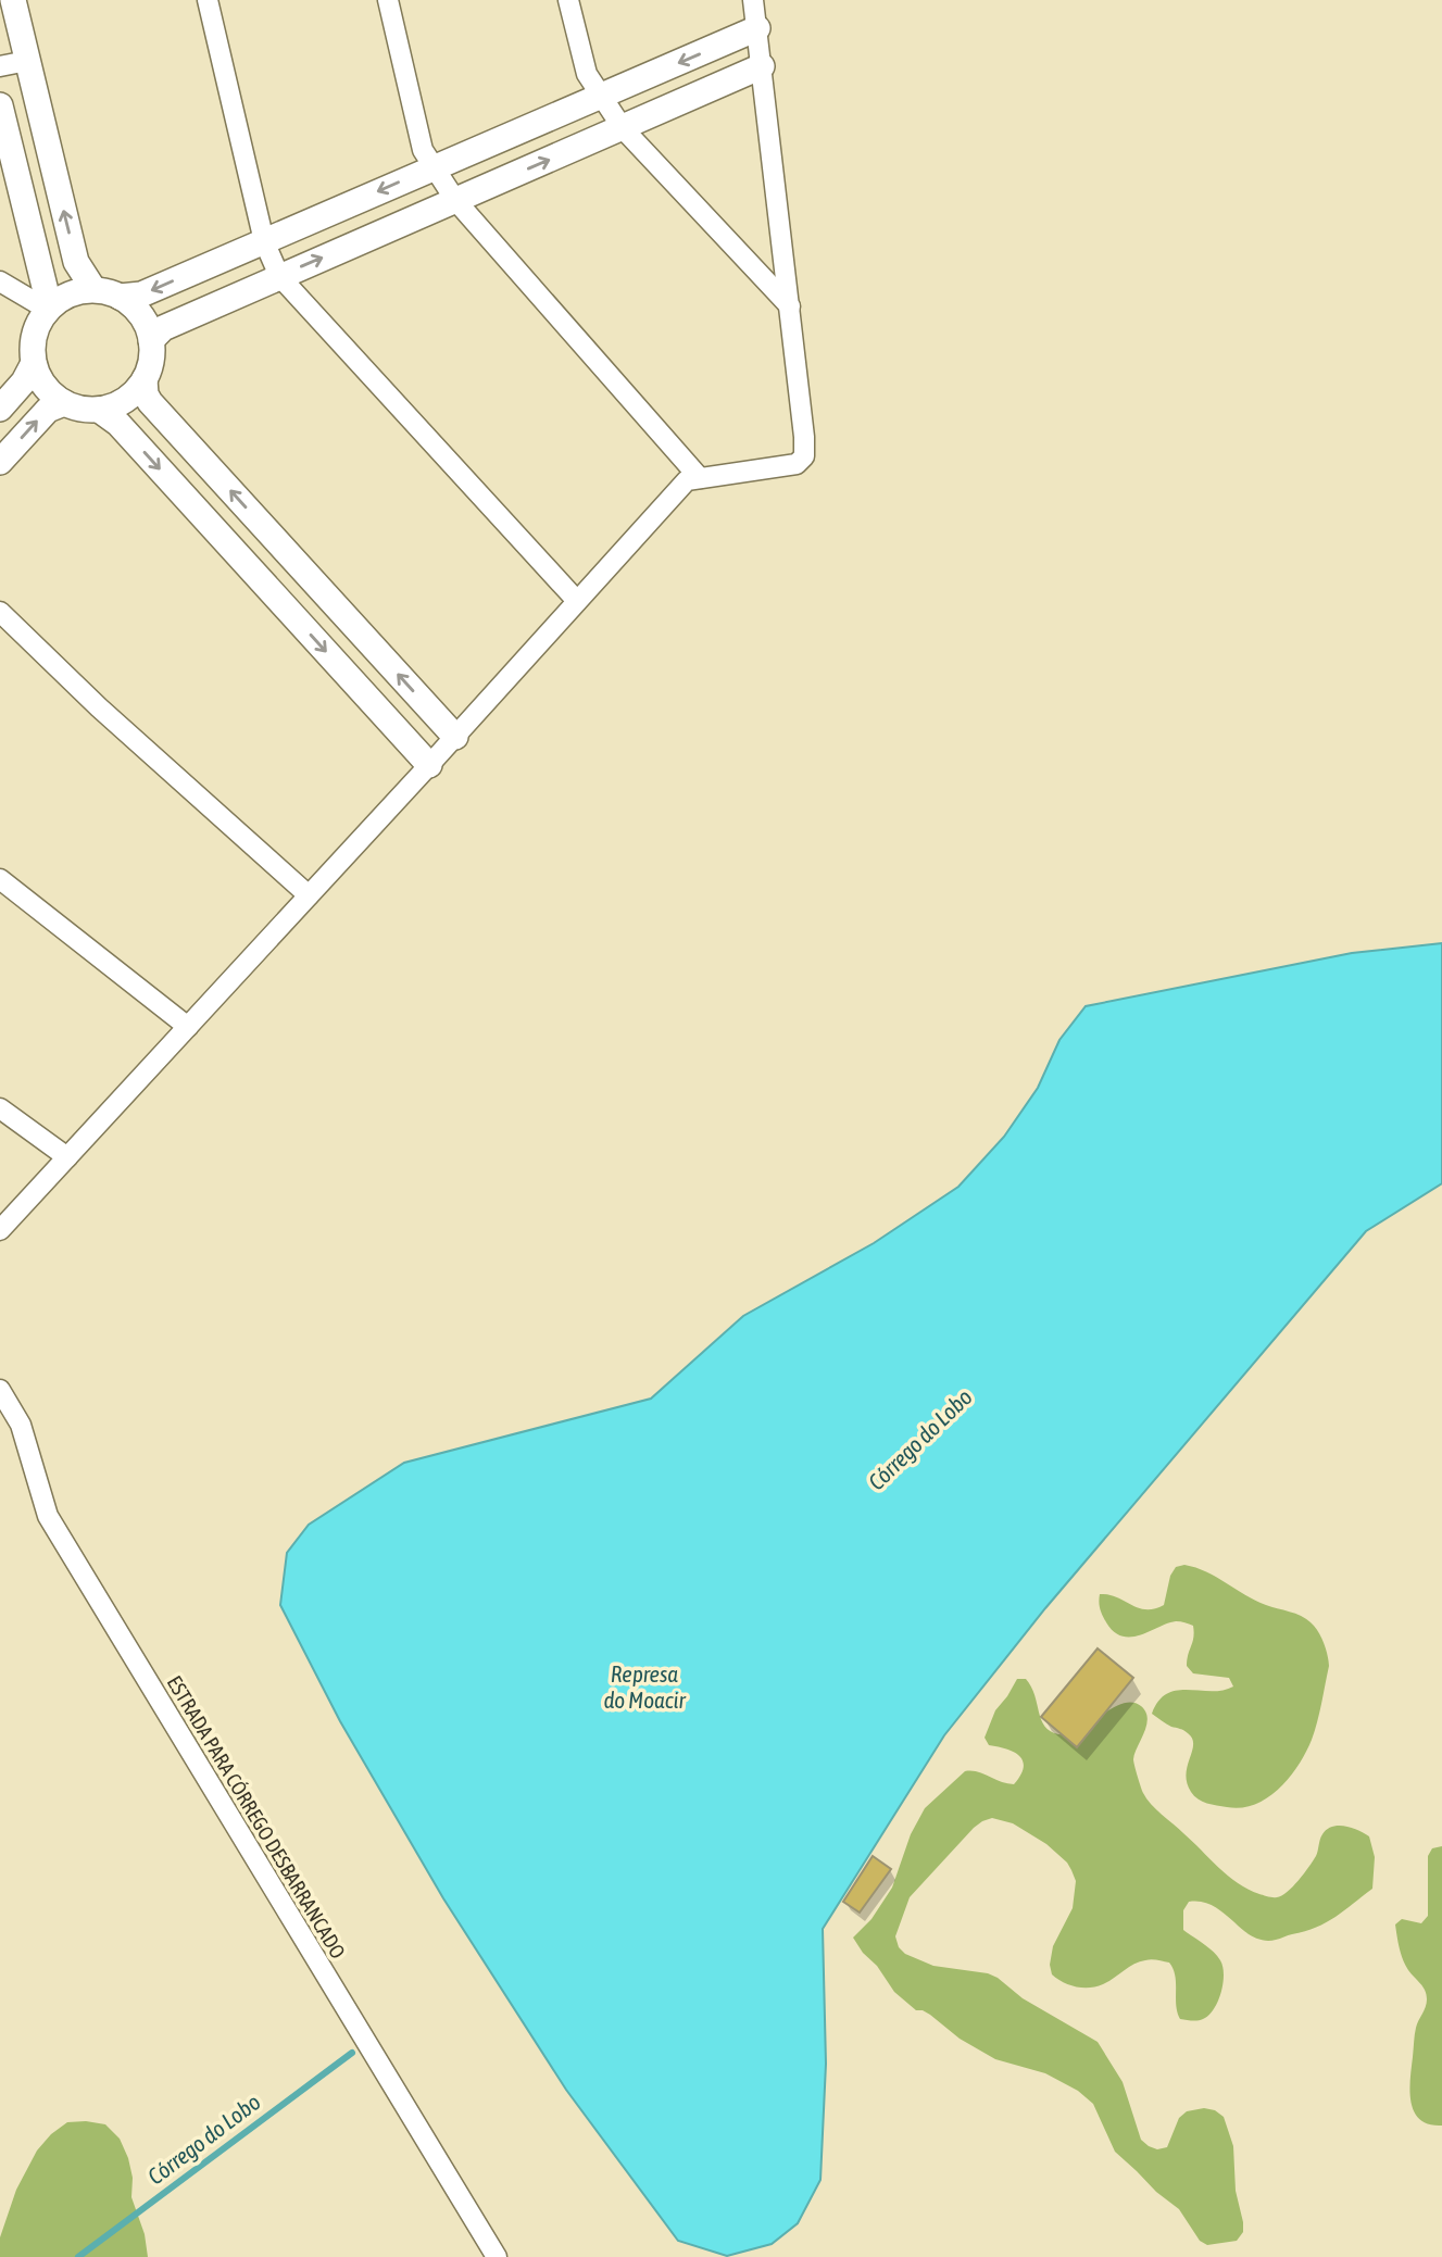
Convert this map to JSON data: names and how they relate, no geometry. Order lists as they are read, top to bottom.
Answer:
{
  "streets": {
    "street": ["ESTRADA PARA CÓRREGO DESBARRANCADO"]
  },
  "water": ["Córrego do Lobo", "Represa do Moacir"]
}
